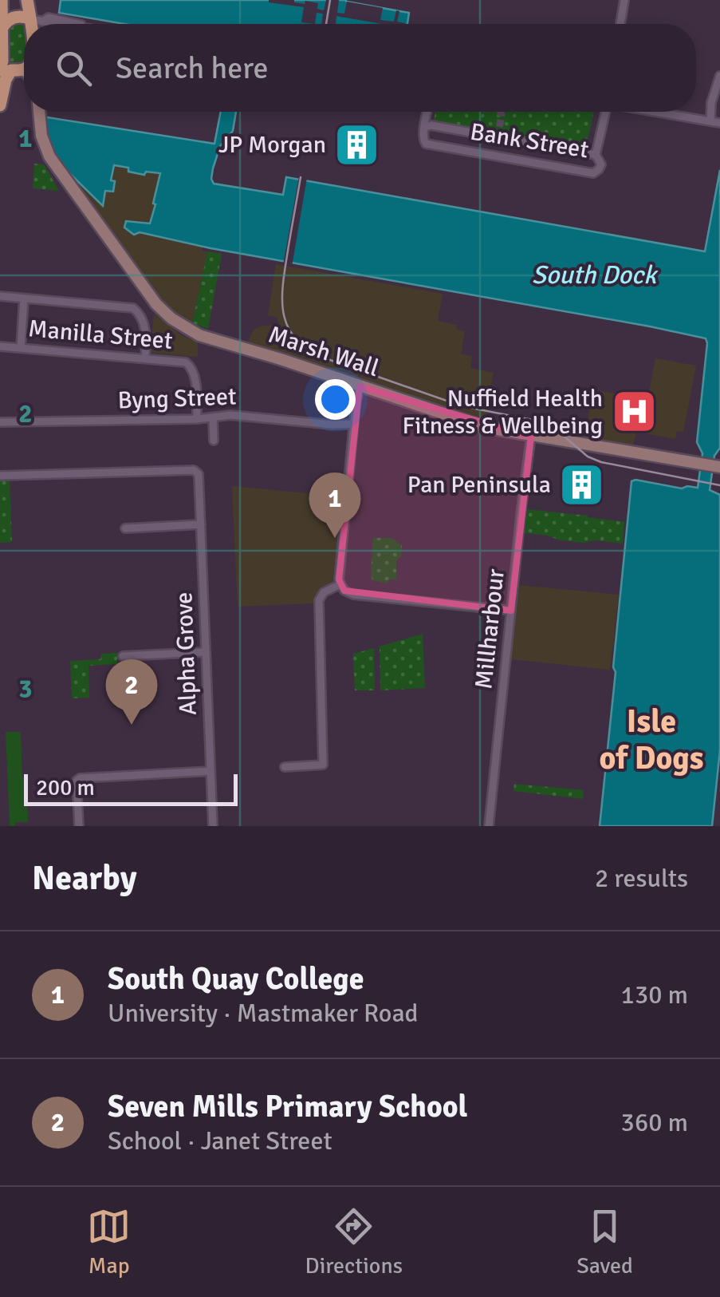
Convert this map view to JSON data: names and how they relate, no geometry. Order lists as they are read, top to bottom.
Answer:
{
  "streets": {
    "street": [
      "Bank Street",
      "Manilla Street",
      "Marsh Wall",
      "Byng Street",
      "Millharbour",
      "Alpha Grove"
    ]
  },
  "crossings": [
    ["Manilla Street", "Byng Street"],
    ["Marsh Wall", "Millharbour"]
  ],
  "districts": ["Isle of Dogs"],
  "water": ["South Dock"],
  "places": {
    "building": ["JP Morgan", "Pan Peninsula"],
    "hospital": ["Nuffield Health Fitness & Wellbeing"]
  },
  "scale_bar": "200 m",
  "page": {
    "search": "Search here",
    "pins": ["1", "2"],
    "scale": "200 m",
    "heading": ["Nearby", "2 results"],
    "list": [
      {
        "mark": "1",
        "name": "South Quay College",
        "note": "University · Mastmaker Road",
        "value": "130 m"
      },
      {
        "mark": "2",
        "name": "Seven Mills Primary School",
        "note": "School · Janet Street",
        "value": "360 m"
      }
    ],
    "nav": ["Map", "Directions", "Saved"]
  },
  "grid": {
    "rows": ["1", "2", "3"]
  }
}
